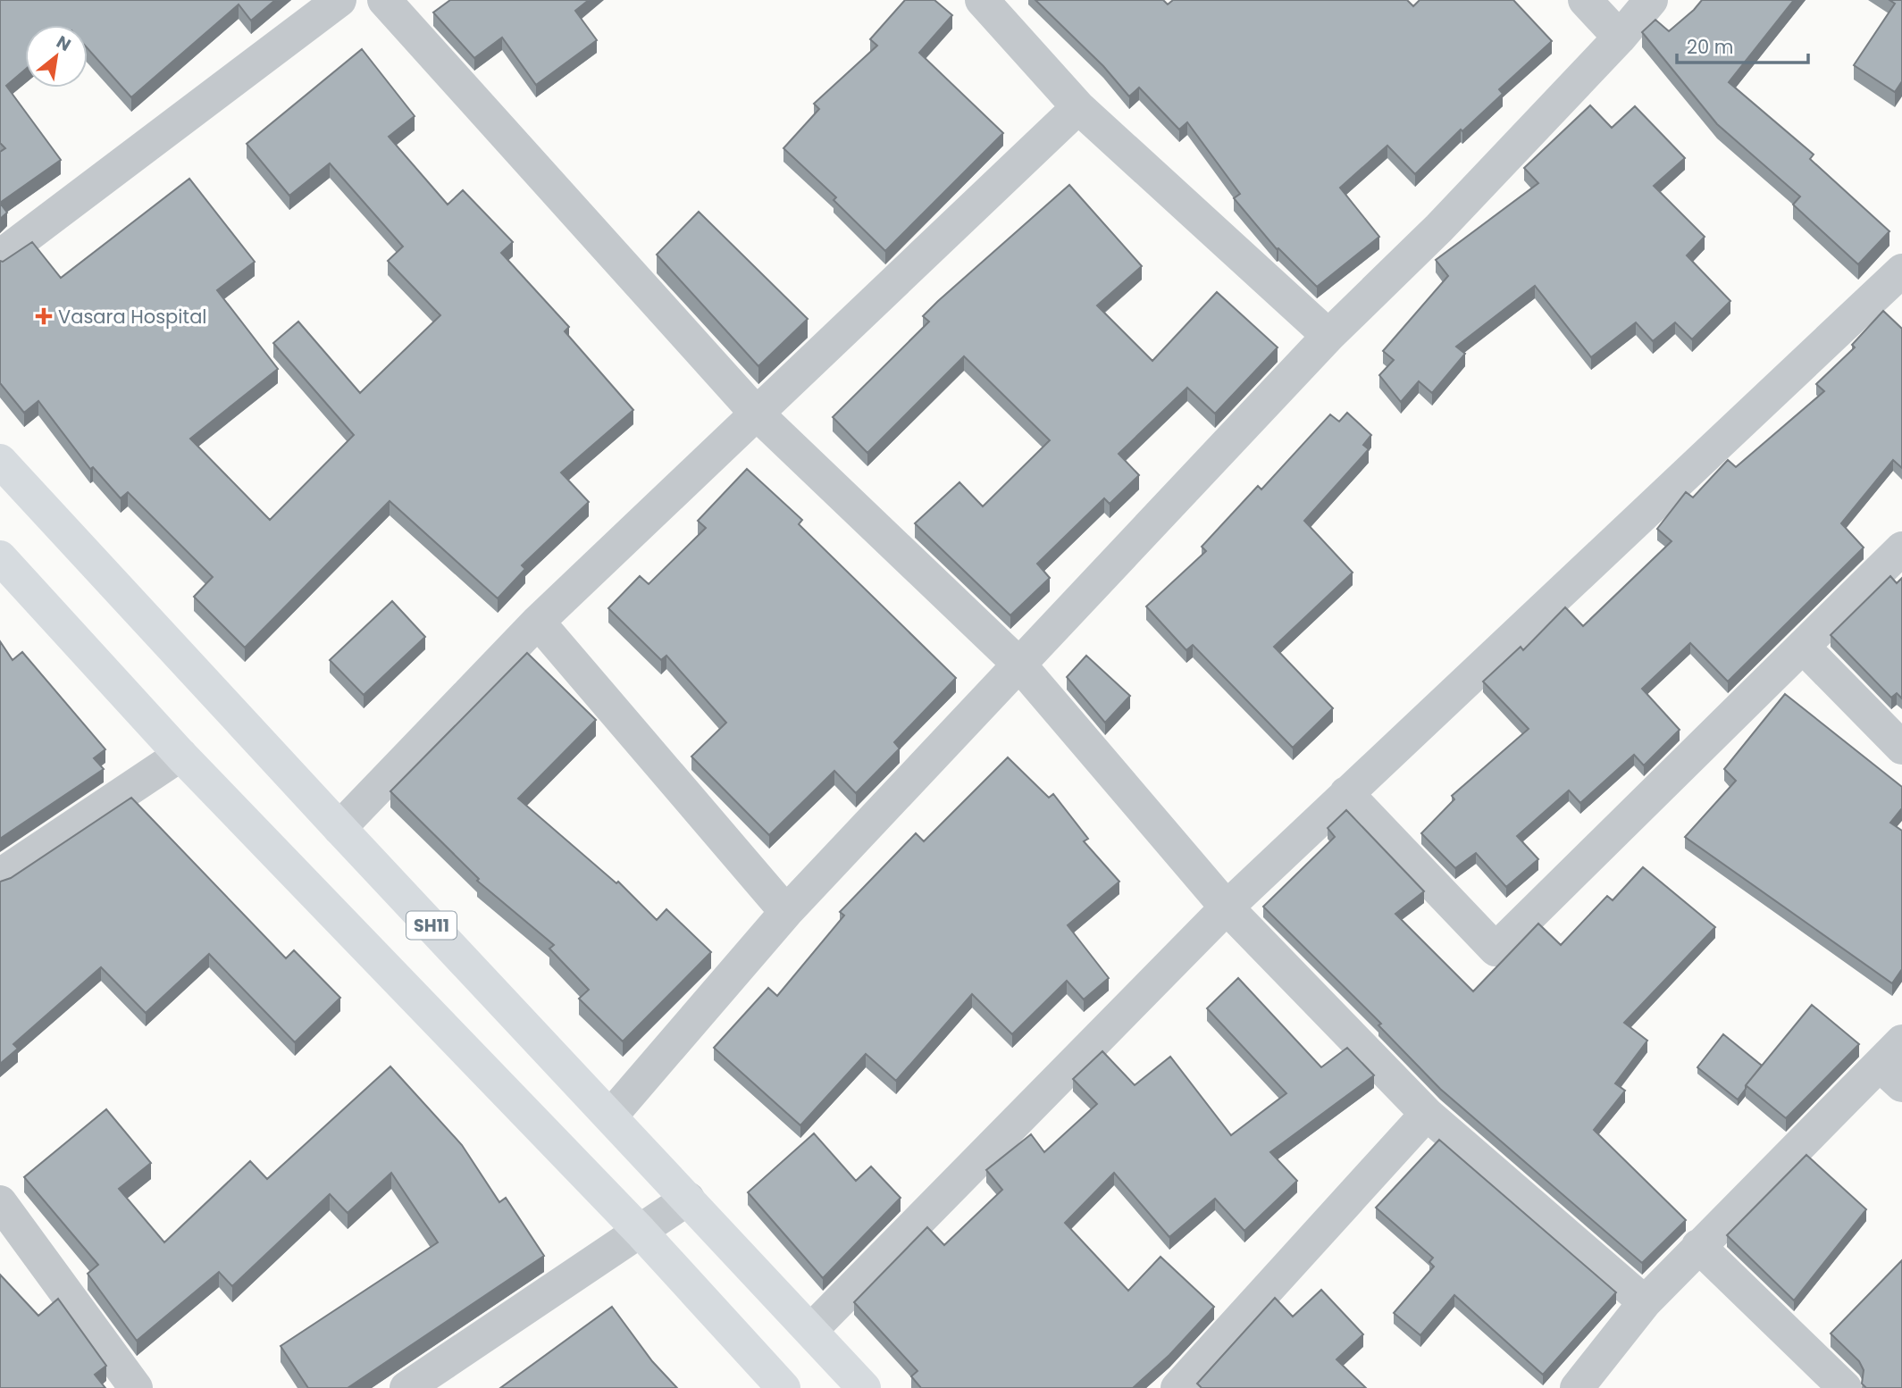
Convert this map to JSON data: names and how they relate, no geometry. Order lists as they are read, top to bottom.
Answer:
{
  "streets": {
    "main road": ["SH11"]
  },
  "places": {
    "health": ["Vasara Hospital"]
  },
  "scale_bar": "20 m",
  "north": "top right"
}
